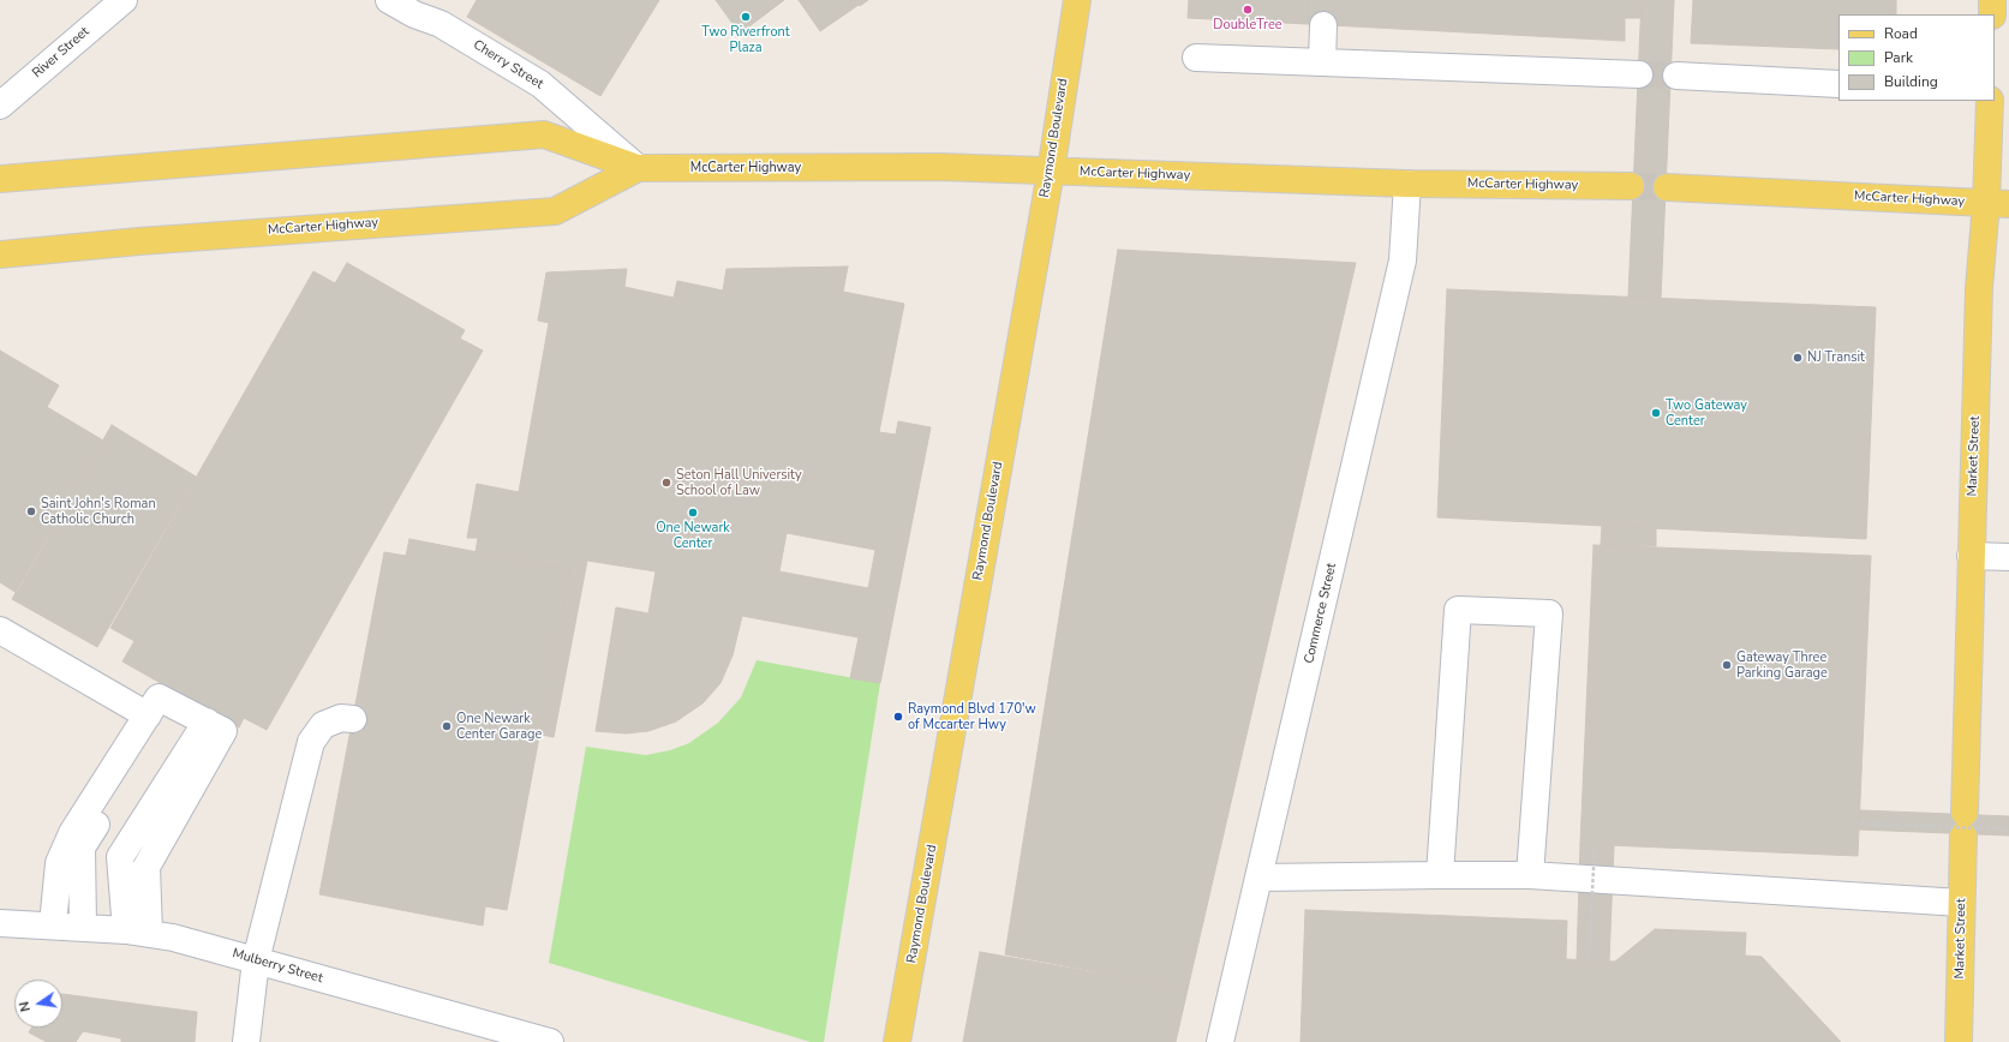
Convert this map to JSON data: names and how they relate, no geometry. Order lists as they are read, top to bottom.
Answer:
{
  "streets": {
    "main road": ["Raymond Boulevard", "McCarter Highway", "Market Street"],
    "street": [
      "River Street",
      "Cherry Street",
      "Commerce Street",
      "Mulberry Street"
    ]
  },
  "crossings": [
    ["Cherry Street", "McCarter Highway"],
    ["Raymond Boulevard", "McCarter Highway"],
    ["McCarter Highway", "Market Street"],
    ["McCarter Highway", "Commerce Street"]
  ],
  "places": [
    "DoubleTree",
    "Two Riverfront Plaza",
    "NJ Transit",
    "Two Gateway Center",
    "Seton Hall University School of Law",
    "Saint John's Roman Catholic Church",
    "One Newark Center",
    "Gateway Three Parking Garage",
    "Raymond Blvd 170'w of Mccarter Hwy",
    "One Newark Center Garage"
  ],
  "legend": ["Road", "Park", "Building"],
  "north": "left"
}
